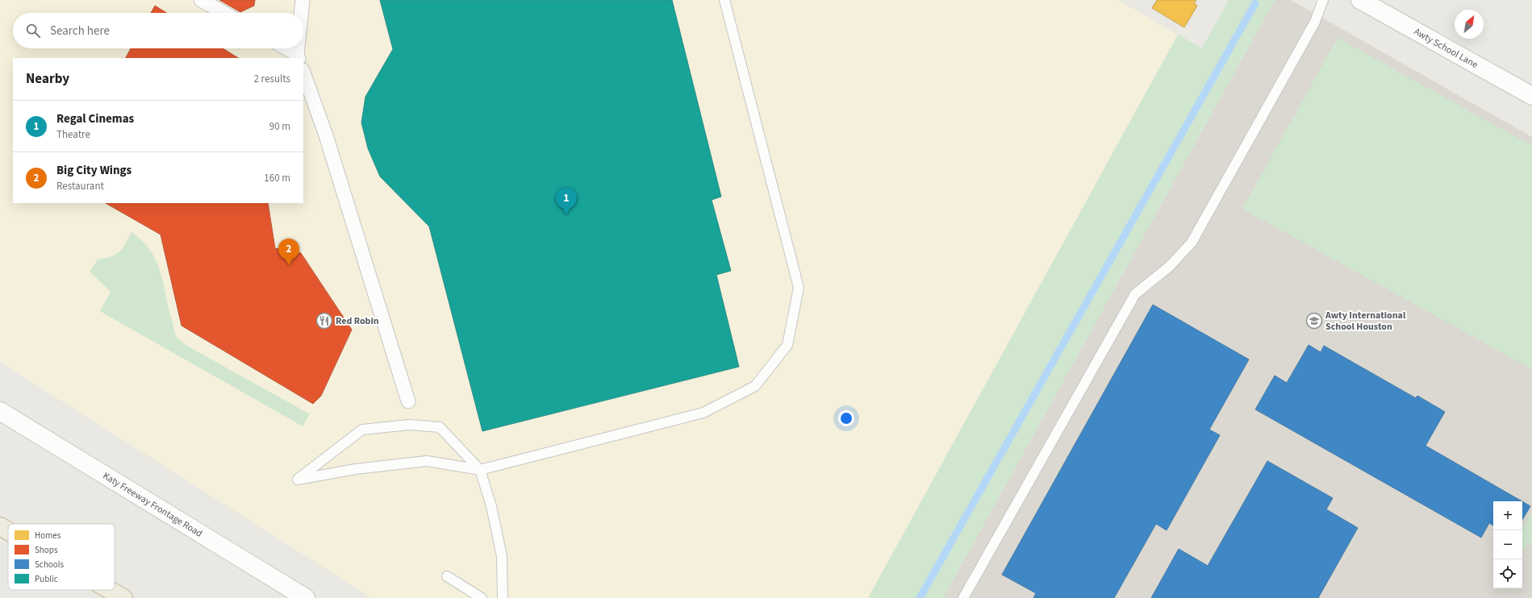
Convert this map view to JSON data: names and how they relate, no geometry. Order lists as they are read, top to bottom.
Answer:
{
  "streets": {
    "main road": ["Awty School Lane", "Katy Freeway Frontage Road"]
  },
  "places": {
    "restaurant": ["Red Robin"],
    "school or university": ["Awty International School Houston"]
  },
  "legend": [
    "Homes",
    "Shops",
    "Schools",
    "Public"
  ],
  "north": "top right",
  "page": {
    "search": "Search here",
    "heading": ["Nearby", "2 results"],
    "list": [
      {
        "mark": "1",
        "name": "Regal Cinemas",
        "note": "Theatre",
        "value": "90 m"
      },
      {
        "mark": "2",
        "name": "Big City Wings",
        "note": "Restaurant",
        "value": "160 m"
      }
    ],
    "pins": ["1", "2"],
    "map_buttons": ["+", "−"]
  }
}
